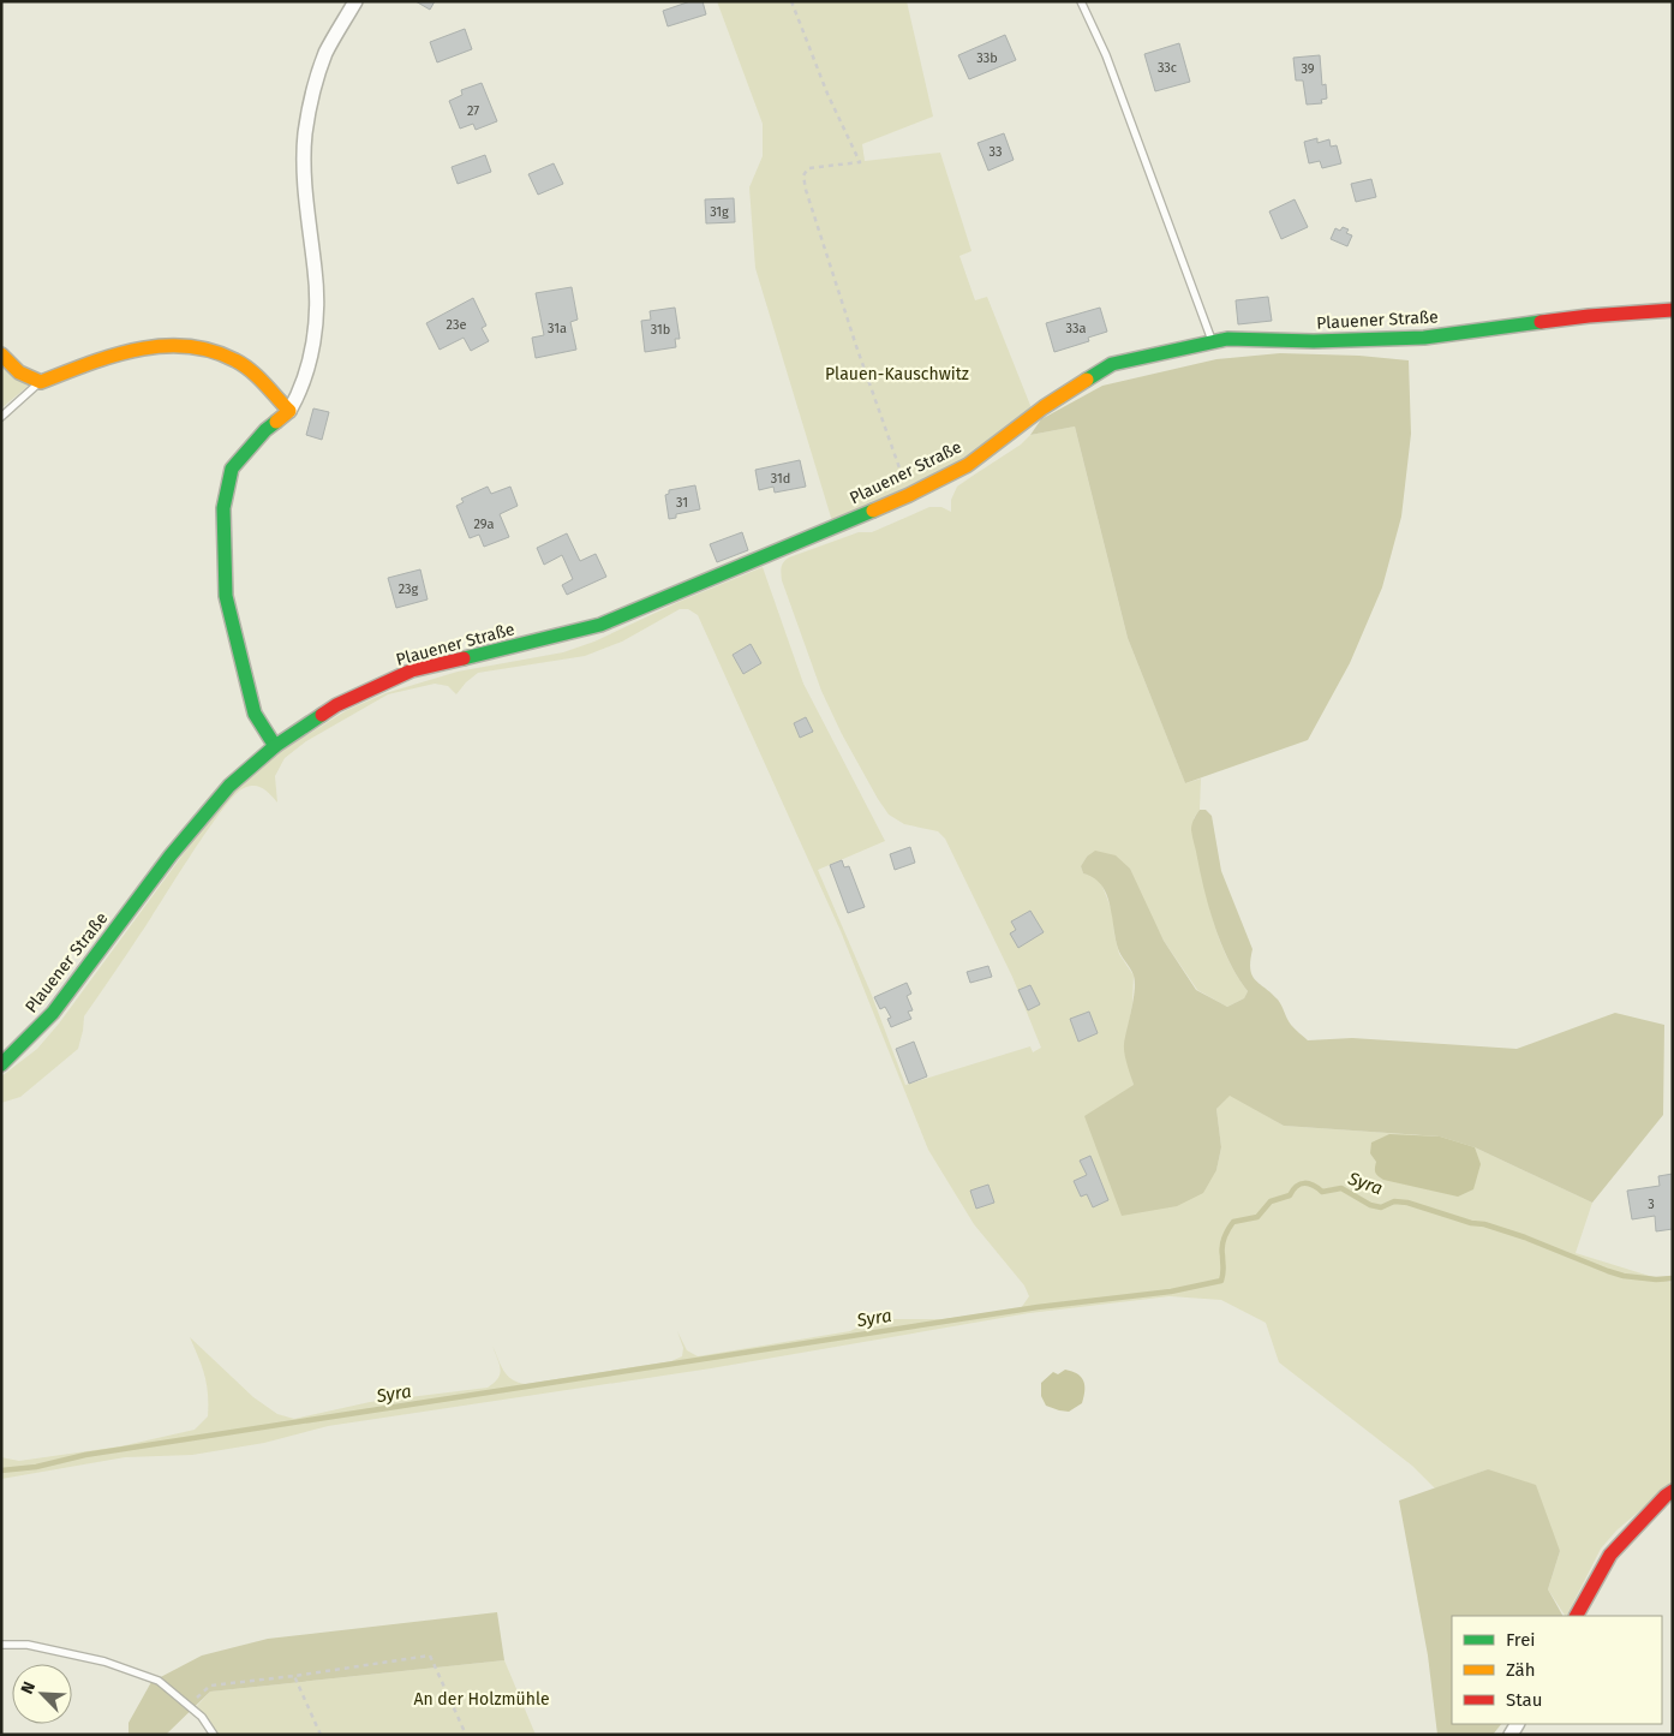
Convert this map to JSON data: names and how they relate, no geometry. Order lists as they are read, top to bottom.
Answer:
{
  "streets": {
    "street": ["Plauener Straße"]
  },
  "water": ["Syra"],
  "parks": ["Plauen-Kauschwitz", "An der Holzmühle"],
  "house_numbers": [
    "33b",
    "33c",
    "39",
    "27",
    "33",
    "31g",
    "23e",
    "31a",
    "33a",
    "31b",
    "31d",
    "31",
    "29a",
    "23g",
    "3"
  ],
  "legend": ["Frei", "Zäh", "Stau"],
  "north": "top left"
}
